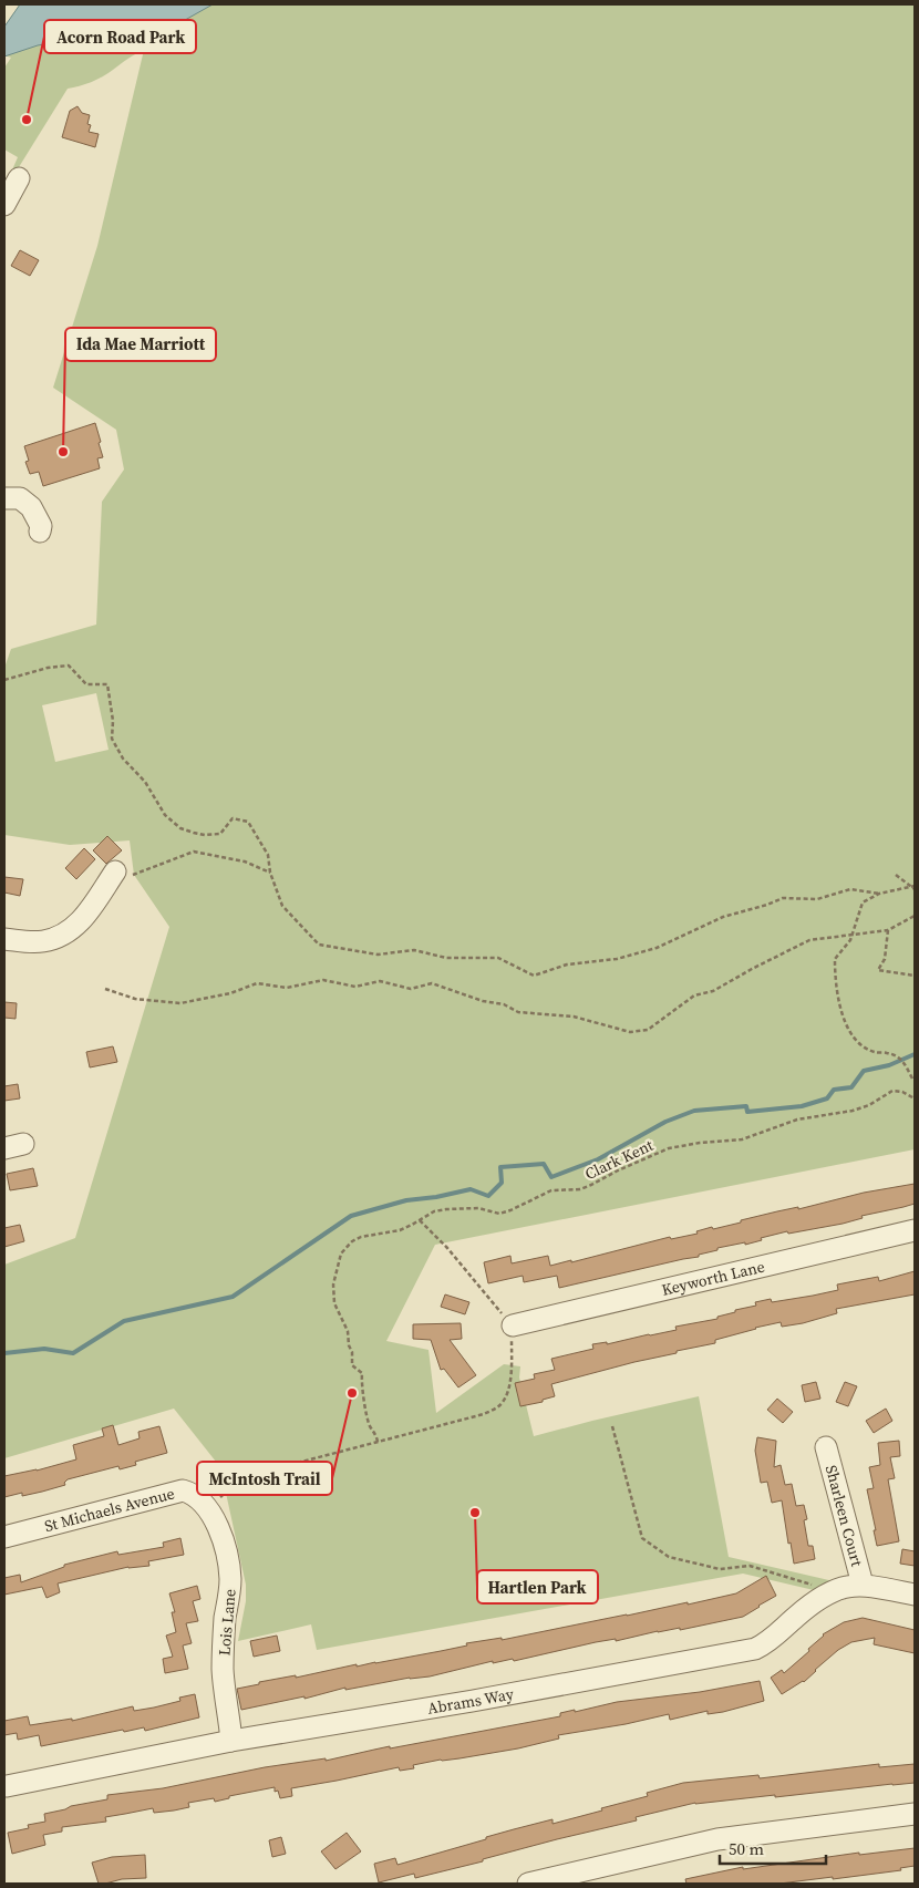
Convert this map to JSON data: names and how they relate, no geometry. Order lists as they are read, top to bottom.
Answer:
{
  "streets": {
    "street": [
      "Keyworth Lane",
      "St Michaels Avenue",
      "Sharleen Court",
      "Lois Lane",
      "Abrams Way"
    ],
    "path": ["Clark Kent"]
  },
  "crossings": [
    ["St Michaels Avenue", "Lois Lane"],
    ["Sharleen Court", "Abrams Way"],
    ["Lois Lane", "Abrams Way"]
  ],
  "places": [
    "Acorn Road Park",
    "Ida Mae Marriott",
    "McIntosh Trail",
    "Hartlen Park"
  ],
  "scale_bar": "50 m"
}
